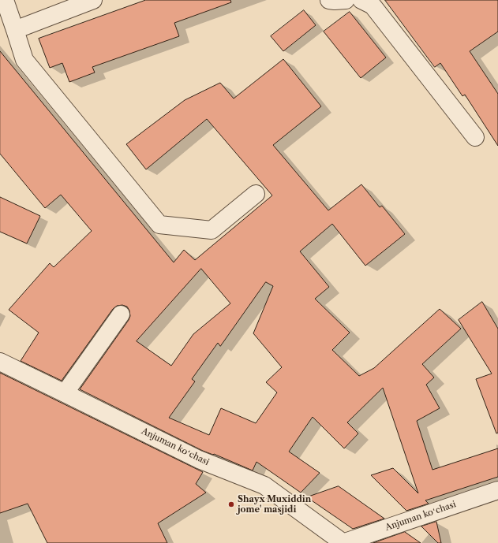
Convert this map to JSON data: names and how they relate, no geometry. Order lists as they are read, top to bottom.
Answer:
{
  "streets": {
    "street": ["Anjuman koʻchasi"]
  },
  "places": ["Shayx Muxiddin jome' masjidi"]
}
